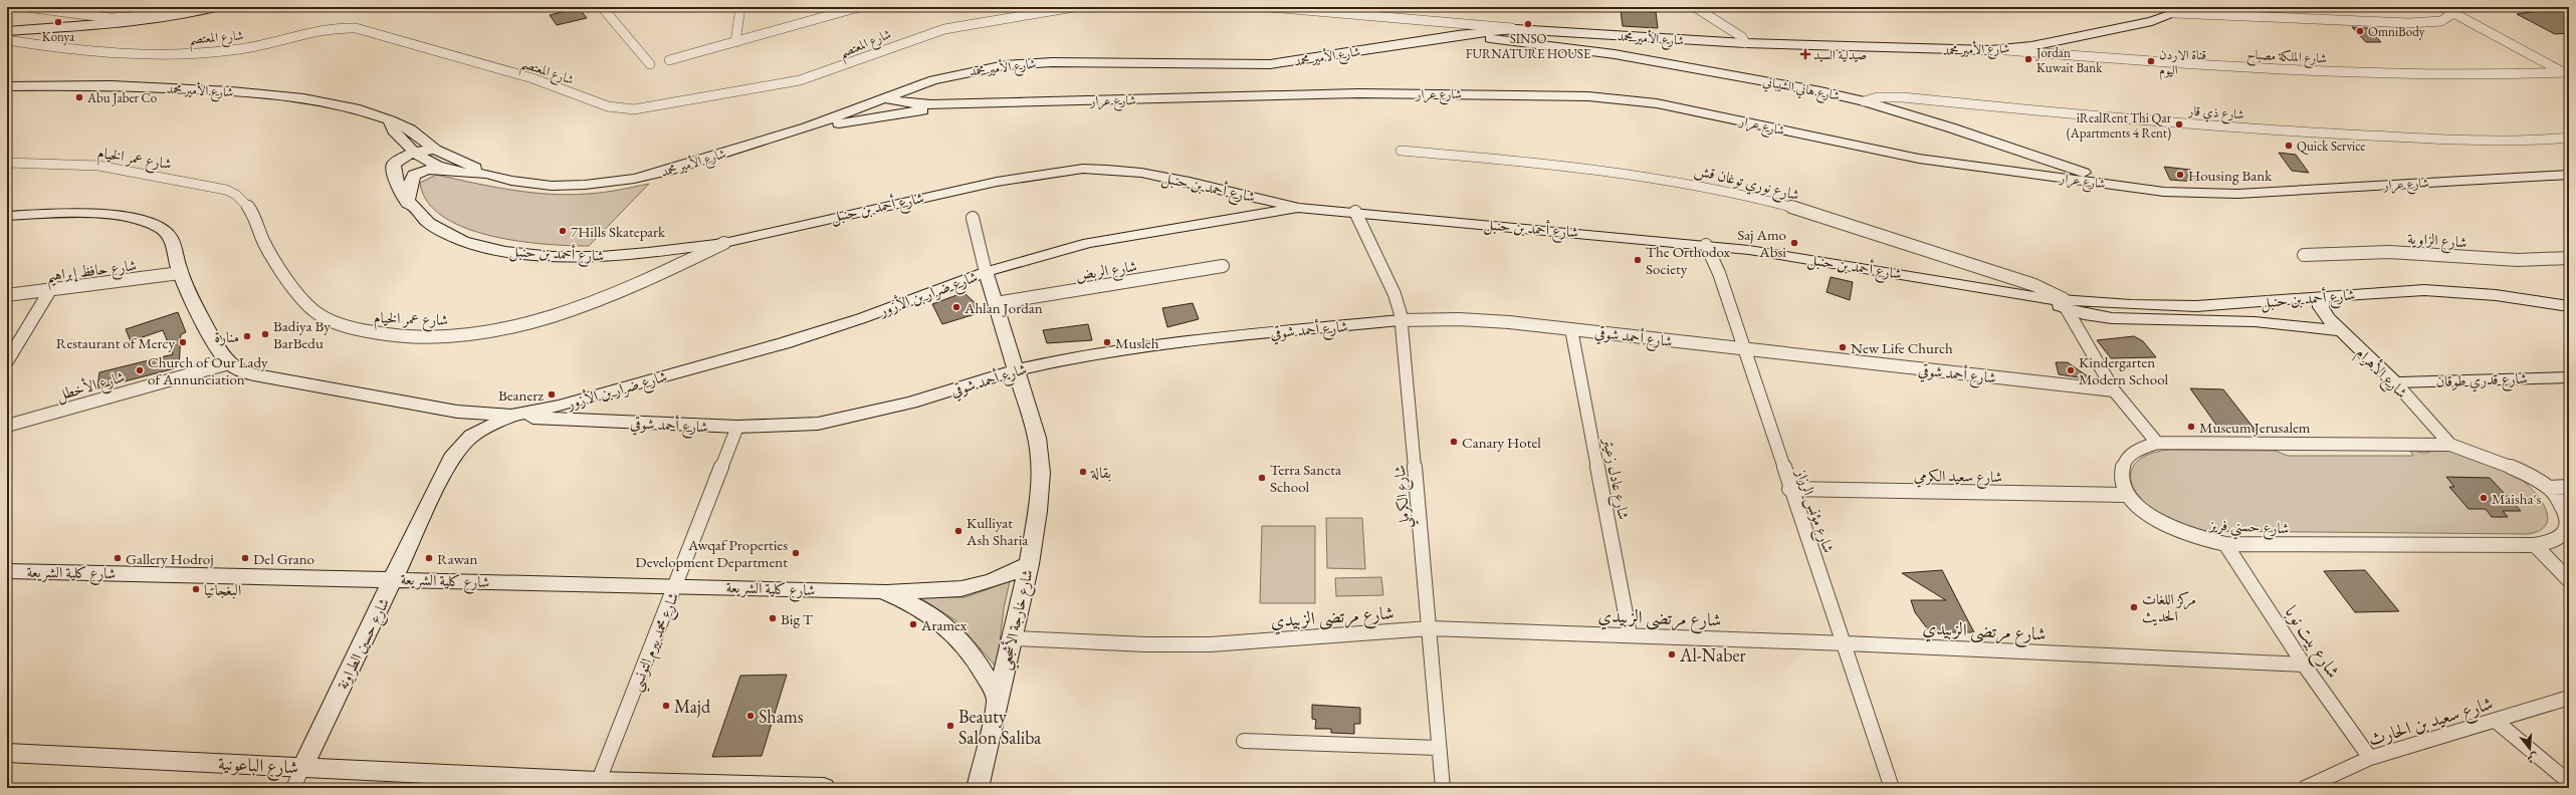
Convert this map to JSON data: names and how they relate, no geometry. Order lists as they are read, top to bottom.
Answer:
{
  "streets": {
    "street": [
      "شارع المعتصم",
      "شارع الأمير محمد",
      "شارع الملكة مصباح",
      "شارع هاني الشيباني",
      "شارع عرار",
      "شارع ذي قار",
      "شارع عمر الخيام",
      "شارع نوري توغان قش",
      "شارع أحمد بن حنبل",
      "شارع الزاوية",
      "شارع حافظ إبراهيم",
      "شارع الربض",
      "شارع ضرار بن الأزور",
      "شارع أحمد شوقي",
      "شارع الأهرام",
      "شارع قدري طوقان",
      "شارع الأخطل",
      "شارع سعيد الكرمي",
      "شارع عادل زعيتر",
      "شارع الكرملي",
      "شارع مؤنس الرزاز",
      "شارع حسني فريز",
      "شارع كلية الشريعة",
      "شارع مرتضى الزبيدي",
      "شارع خارجة الأشجعي",
      "شارع محمد بيرم التونسي",
      "شارع بيت نوبا",
      "شارع حسين الطراونة",
      "شارع سعيد بن الحارث",
      "شارع الباعونية"
    ]
  },
  "crossings": [
    ["شارع الأمير محمد", "شارع الملكة مصباح"],
    ["شارع الأمير محمد", "شارع هاني الشيباني"],
    ["شارع الأمير محمد", "شارع عرار"],
    ["شارع الأمير محمد", "شارع أحمد بن حنبل"],
    ["شارع هاني الشيباني", "شارع عرار"],
    ["شارع هاني الشيباني", "شارع ذي قار"],
    ["شارع عمر الخيام", "شارع أحمد بن حنبل"],
    ["شارع نوري توغان قش", "شارع أحمد بن حنبل"],
    ["شارع أحمد بن حنبل", "شارع ضرار بن الأزور"],
    ["شارع أحمد بن حنبل", "شارع الأهرام"],
    ["شارع أحمد بن حنبل", "شارع الكرملي"],
    ["شارع أحمد بن حنبل", "شارع مؤنس الرزاز"],
    ["شارع حافظ إبراهيم", "شارع ضرار بن الأزور"],
    ["شارع الربض", "شارع خارجة الأشجعي"],
    ["شارع ضرار بن الأزور", "شارع أحمد شوقي"],
    ["شارع ضرار بن الأزور", "شارع الأخطل"],
    ["شارع ضرار بن الأزور", "شارع خارجة الأشجعي"],
    ["شارع ضرار بن الأزور", "شارع حسين الطراونة"],
    ["شارع أحمد شوقي", "شارع عادل زعيتر"],
    ["شارع أحمد شوقي", "شارع الكرملي"],
    ["شارع أحمد شوقي", "شارع مؤنس الرزاز"],
    ["شارع أحمد شوقي", "شارع خارجة الأشجعي"],
    ["شارع أحمد شوقي", "شارع محمد بيرم التونسي"],
    ["شارع أحمد شوقي", "شارع حسين الطراونة"],
    ["شارع الأهرام", "شارع قدري طوقان"],
    ["شارع الأهرام", "شارع حسني فريز"],
    ["شارع سعيد الكرمي", "شارع مؤنس الرزاز"],
    ["شارع سعيد الكرمي", "شارع حسني فريز"],
    ["شارع عادل زعيتر", "شارع مرتضى الزبيدي"],
    ["شارع الكرملي", "شارع مرتضى الزبيدي"],
    ["شارع مؤنس الرزاز", "شارع مرتضى الزبيدي"],
    ["شارع حسني فريز", "شارع بيت نوبا"],
    ["شارع كلية الشريعة", "شارع خارجة الأشجعي"],
    ["شارع كلية الشريعة", "شارع محمد بيرم التونسي"],
    ["شارع كلية الشريعة", "شارع حسين الطراونة"],
    ["شارع مرتضى الزبيدي", "شارع خارجة الأشجعي"],
    ["شارع مرتضى الزبيدي", "شارع بيت نوبا"],
    ["شارع محمد بيرم التونسي", "شارع الباعونية"],
    ["شارع بيت نوبا", "شارع سعيد بن الحارث"],
    ["شارع حسين الطراونة", "شارع الباعونية"]
  ],
  "places": {
    "other": [
      "Konya",
      "SINSO FURNATURE HOUSE",
      "OmniBody",
      "Jordan Kuwait Bank",
      "قناة الاردن اليوم",
      "Abu Jaber Co",
      "iRealRent Thi Qar (Apartments 4 Rent)",
      "Quick Service",
      "Housing Bank",
      "7Hills Skatepark",
      "Saj Amo Absi",
      "The Orthodox Society",
      "Ahlan Jordan",
      "Badiya By BarBedu",
      "منارة",
      "Restaurant of Mercy",
      "Musleh",
      "New Life Church",
      "Church of Our Lady of Annunciation",
      "Kindergarten Modern School",
      "Beanerz",
      "Museum Jerusalem",
      "Canary Hotel",
      "بقالة",
      "Terra Sancta School",
      "Maisha's",
      "Kulliyat Ash Sharia",
      "Awqaf Properties Development Department",
      "Gallery Hodroj",
      "Del Grano",
      "Rawan",
      "البغجاتيا",
      "مركز اللغات الحديث",
      "Big T",
      "Aramex",
      "Al-Naber",
      "Majd",
      "Shams",
      "Beauty Salon Saliba"
    ],
    "health": ["صيدلية السيد"]
  },
  "north": "bottom"
}
